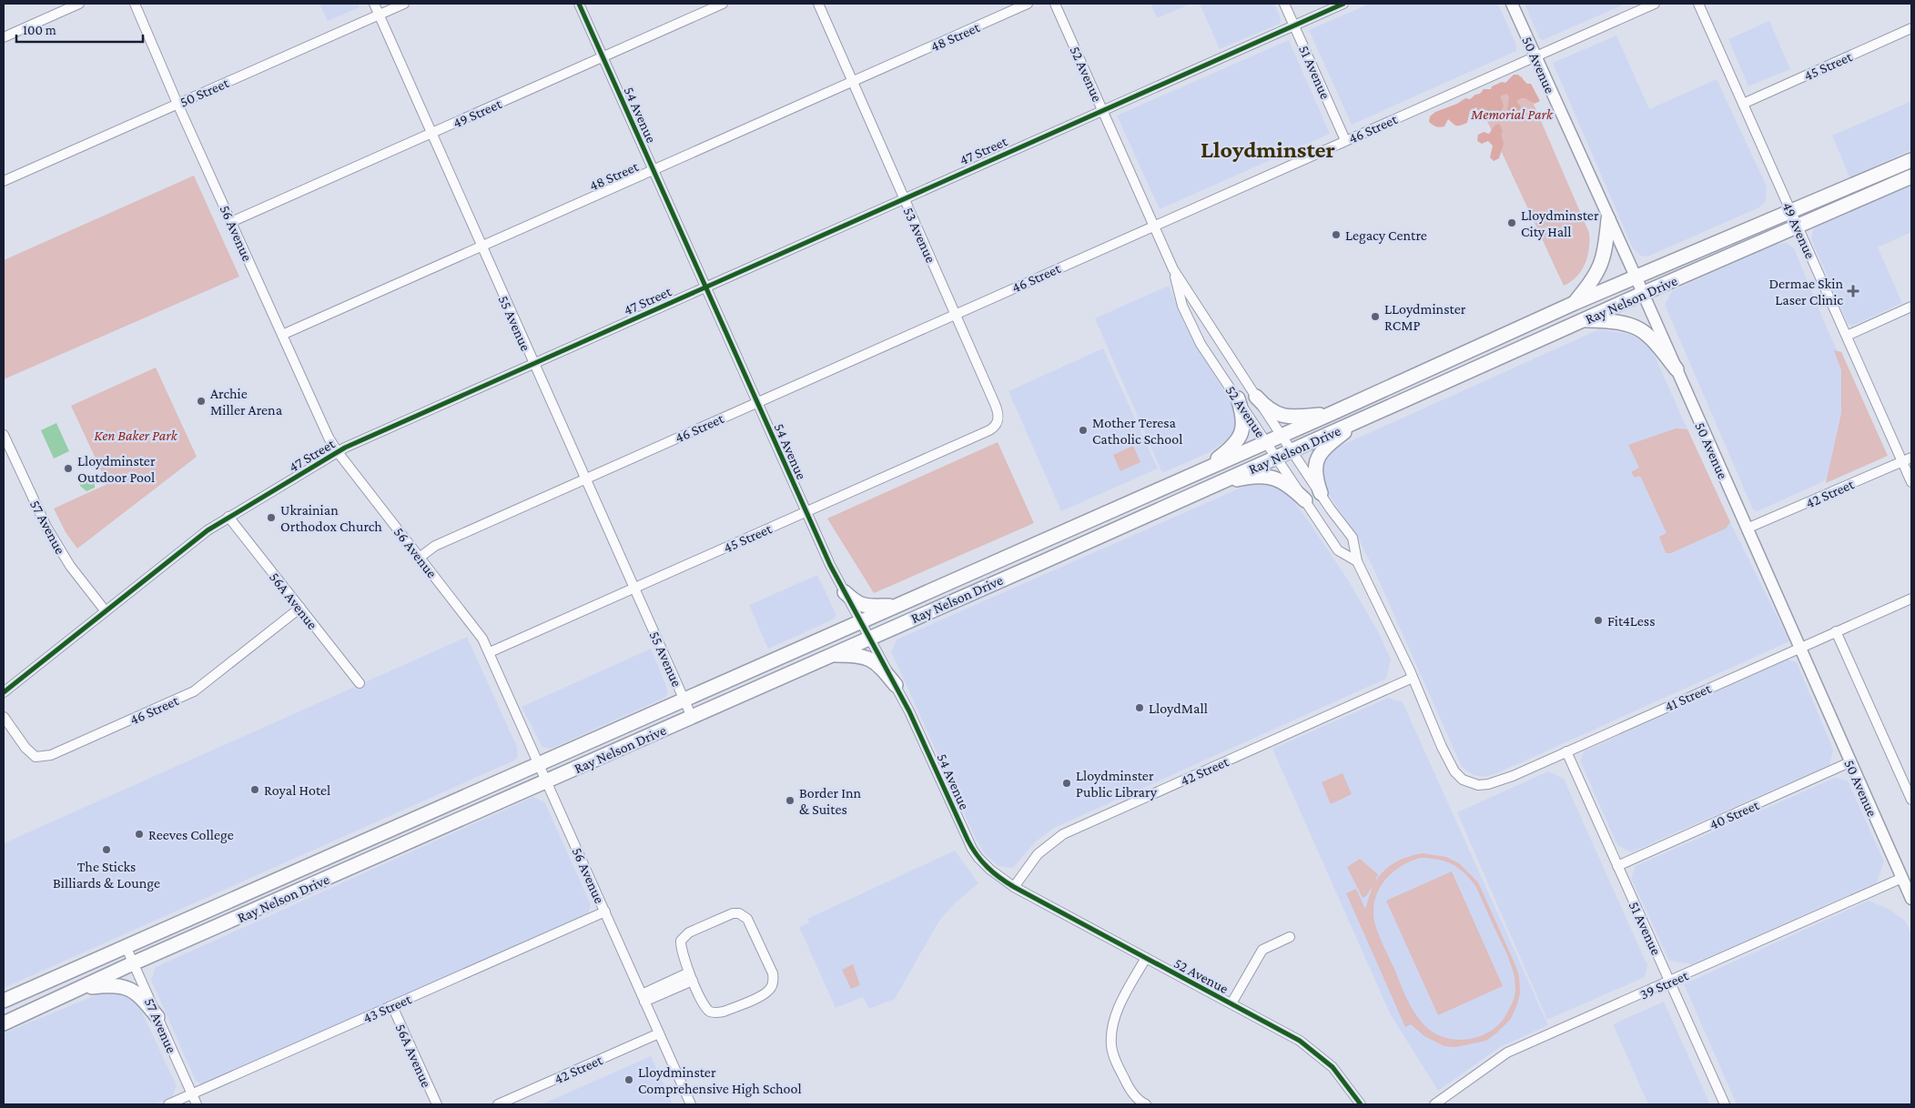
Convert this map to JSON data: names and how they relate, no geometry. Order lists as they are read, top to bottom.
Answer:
{
  "streets": {
    "highway": ["Ray Nelson Drive"],
    "main road": ["50 Avenue"],
    "street": [
      "48 Street",
      "45 Street",
      "51 Avenue",
      "52 Avenue",
      "50 Street",
      "49 Street",
      "54 Avenue",
      "46 Street",
      "47 Street",
      "49 Avenue",
      "56 Avenue",
      "53 Avenue",
      "55 Avenue",
      "42 Street",
      "57 Avenue",
      "56A Avenue",
      "41 Street",
      "40 Street",
      "39 Street",
      "43 Street"
    ]
  },
  "crossings": [
    ["48 Street", "54 Avenue"],
    ["48 Street", "56 Avenue"],
    ["48 Street", "53 Avenue"],
    ["48 Street", "55 Avenue"],
    ["50 Avenue", "46 Street"],
    ["50 Avenue", "Ray Nelson Drive"],
    ["50 Avenue", "42 Street"],
    ["50 Avenue", "41 Street"],
    ["50 Avenue", "40 Street"],
    ["50 Avenue", "39 Street"],
    ["45 Street", "54 Avenue"],
    ["45 Street", "49 Avenue"],
    ["45 Street", "56 Avenue"],
    ["45 Street", "53 Avenue"],
    ["45 Street", "55 Avenue"],
    ["51 Avenue", "46 Street"],
    ["51 Avenue", "47 Street"],
    ["51 Avenue", "41 Street"],
    ["51 Avenue", "40 Street"],
    ["51 Avenue", "39 Street"],
    ["52 Avenue", "54 Avenue"],
    ["52 Avenue", "46 Street"],
    ["52 Avenue", "47 Street"],
    ["52 Avenue", "Ray Nelson Drive"],
    ["52 Avenue", "42 Street"],
    ["52 Avenue", "41 Street"],
    ["50 Street", "56 Avenue"],
    ["50 Street", "55 Avenue"],
    ["49 Street", "54 Avenue"],
    ["49 Street", "56 Avenue"],
    ["49 Street", "55 Avenue"],
    ["54 Avenue", "46 Street"],
    ["54 Avenue", "47 Street"],
    ["54 Avenue", "Ray Nelson Drive"],
    ["54 Avenue", "42 Street"],
    ["46 Street", "56 Avenue"],
    ["46 Street", "53 Avenue"],
    ["46 Street", "55 Avenue"],
    ["46 Street", "56A Avenue"],
    ["47 Street", "56 Avenue"],
    ["47 Street", "53 Avenue"],
    ["47 Street", "55 Avenue"],
    ["47 Street", "57 Avenue"],
    ["47 Street", "56A Avenue"],
    ["49 Avenue", "Ray Nelson Drive"],
    ["49 Avenue", "42 Street"],
    ["56 Avenue", "Ray Nelson Drive"],
    ["56 Avenue", "42 Street"],
    ["56 Avenue", "43 Street"],
    ["Ray Nelson Drive", "55 Avenue"],
    ["Ray Nelson Drive", "57 Avenue"],
    ["57 Avenue", "43 Street"],
    ["56A Avenue", "43 Street"]
  ],
  "districts": ["Lloydminster"],
  "parks": ["Memorial Park", "Ken Baker Park"],
  "places": {
    "other": [
      "Lloydminster City Hall",
      "Legacy Centre",
      "LLoydminster RCMP",
      "Archie Miller Arena",
      "Mother Teresa Catholic School",
      "Lloydminster Outdoor Pool",
      "Ukrainian Orthodox Church",
      "Fit4Less",
      "LloydMall",
      "Lloydminster Public Library",
      "Royal Hotel",
      "Border Inn & Suites",
      "Reeves College",
      "The Sticks Billiards & Lounge",
      "Lloydminster Comprehensive High School"
    ],
    "health": ["Dermae Skin Laser Clinic"]
  },
  "scale_bar": "100 m"
}
